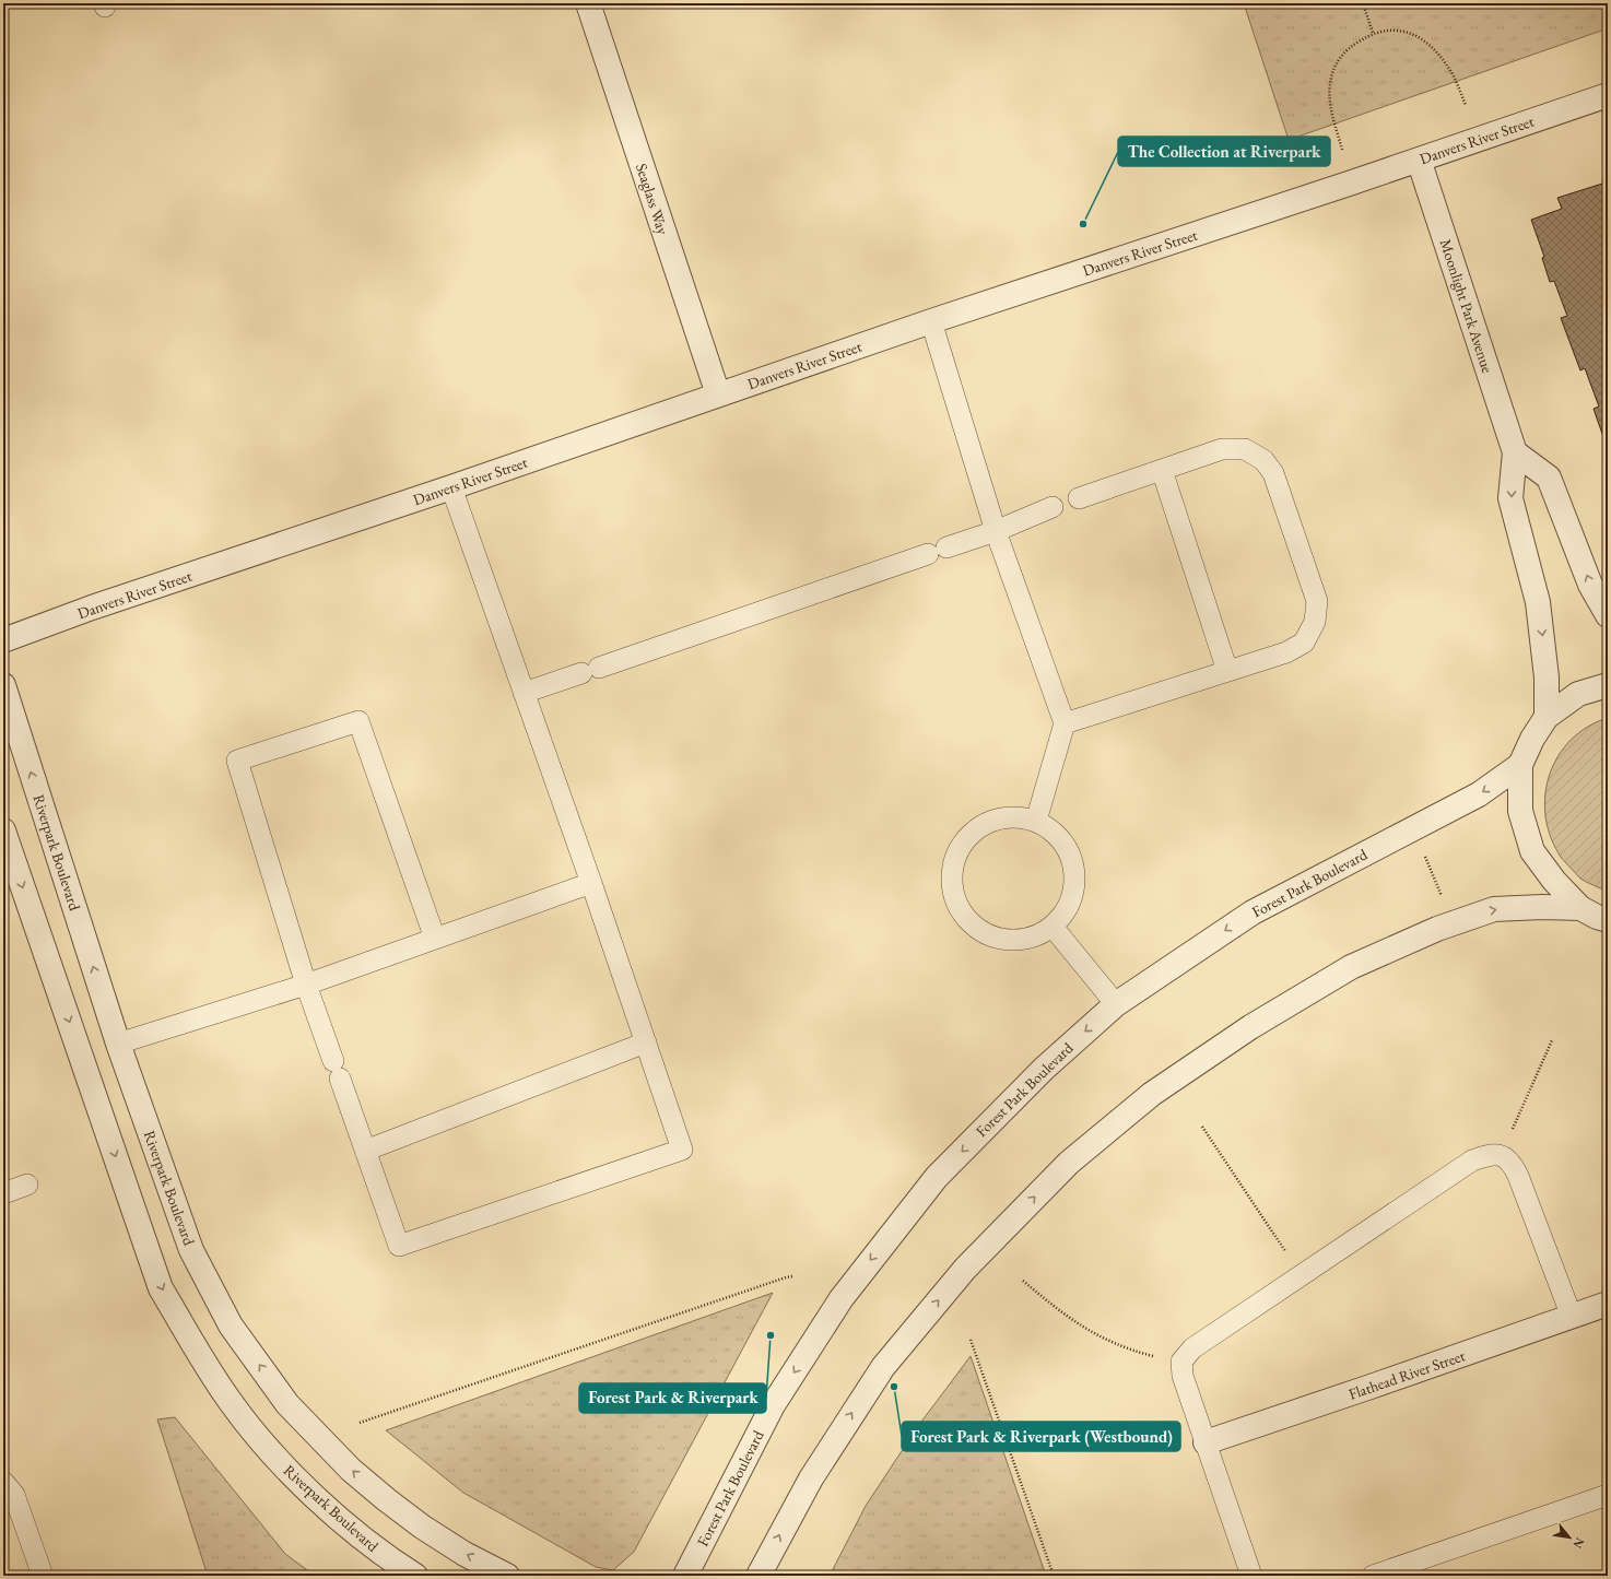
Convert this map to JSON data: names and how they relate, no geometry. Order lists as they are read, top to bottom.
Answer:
{
  "streets": {
    "street": [
      "Danvers River Street",
      "Seaglass Way",
      "Moonlight Park Avenue",
      "Riverpark Boulevard",
      "Forest Park Boulevard",
      "Flathead River Street"
    ]
  },
  "crossings": [
    ["Danvers River Street", "Seaglass Way"],
    ["Danvers River Street", "Moonlight Park Avenue"]
  ],
  "one_way": ["Moonlight Park Avenue"],
  "places": ["The Collection at Riverpark", "Forest Park & Riverpark", "Forest Park & Riverpark (Westbound)"],
  "north": "bottom right"
}
